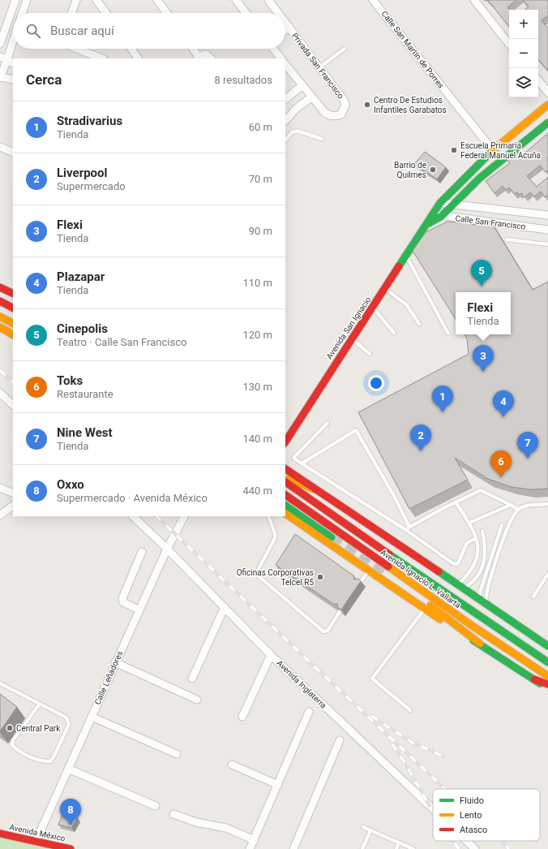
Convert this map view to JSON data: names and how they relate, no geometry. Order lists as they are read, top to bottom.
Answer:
{
  "streets": {
    "main road": ["Avenida San Ignacio", "Avenida Ignacio L. Vallarta", "Avenida México"],
    "street": [
      "Calle San Martín de Porres",
      "Privada San Francisco",
      "Calle San Francisco",
      "Calle Leñadores",
      "Avenida Inglaterra"
    ]
  },
  "crossings": [
    ["Calle San Martín de Porres", "Avenida San Ignacio"],
    ["Calle San Francisco", "Avenida San Ignacio"],
    ["Calle Leñadores", "Avenida Inglaterra"],
    ["Calle Leñadores", "Avenida México"]
  ],
  "places": [
    "Centro De Estudios Infantiles Garabatos",
    "Escuela Primaria Federal Manuel Acuña",
    "Barrio de Quilmes",
    "Oficinas Corporativas Telcel R5",
    "Central Park"
  ],
  "legend": ["Fluido", "Lento", "Atasco"],
  "page": {
    "map_buttons": ["+", "−"],
    "search": "Buscar aquí",
    "heading": ["Cerca", "8 resultados"],
    "list": [
      {
        "mark": "1",
        "name": "Stradivarius",
        "note": "Tienda",
        "value": "60 m"
      },
      {
        "mark": "2",
        "name": "Liverpool",
        "note": "Supermercado",
        "value": "70 m"
      },
      {
        "mark": "3",
        "name": "Flexi",
        "note": "Tienda",
        "value": "90 m"
      },
      {
        "mark": "4",
        "name": "Plazapar",
        "note": "Tienda",
        "value": "110 m"
      },
      {
        "mark": "5",
        "name": "Cinepolis",
        "note": "Teatro · Calle San Francisco",
        "value": "120 m"
      },
      {
        "mark": "6",
        "name": "Toks",
        "note": "Restaurante",
        "value": "130 m"
      },
      {
        "mark": "7",
        "name": "Nine West",
        "note": "Tienda",
        "value": "140 m"
      },
      {
        "mark": "8",
        "name": "Oxxo",
        "note": "Supermercado · Avenida México",
        "value": "440 m"
      }
    ],
    "pins": [
      "5",
      "3",
      "1",
      "4",
      "2",
      "7",
      "6",
      "8"
    ],
    "popup": ["Flexi", "Tienda"]
  }
}
